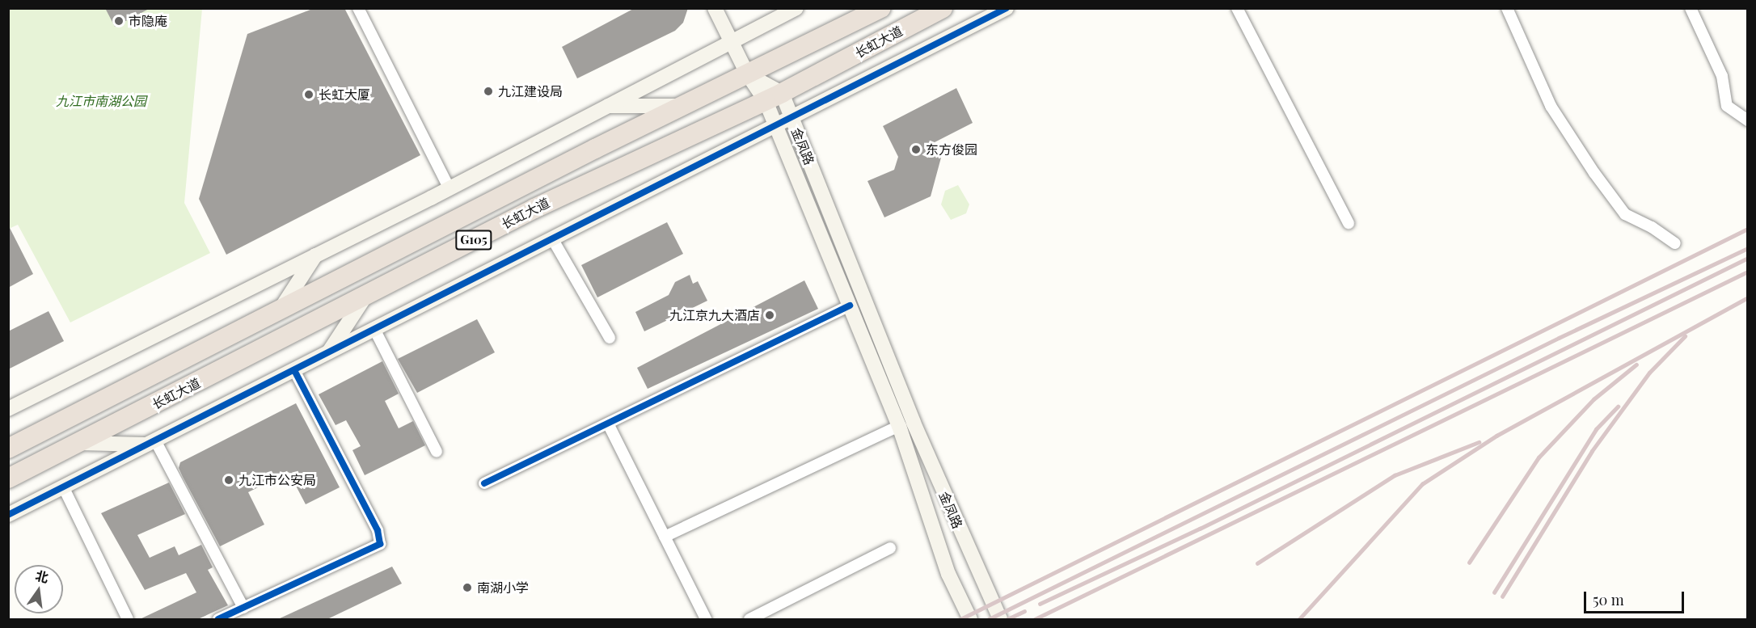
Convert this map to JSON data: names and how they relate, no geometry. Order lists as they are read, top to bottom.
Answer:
{
  "streets": {
    "highway": ["长虹大道", "G105"],
    "street": ["金凤路"]
  },
  "crossings": [
    ["长虹大道", "金凤路"]
  ],
  "parks": ["九江市南湖公园"],
  "places": [
    "市隐庵",
    "九江建设局",
    "长虹大厦",
    "东方俊园",
    "九江京九大酒店",
    "九江市公安局",
    "南湖小学"
  ],
  "scale_bar": "50 m",
  "north": "top"
}
